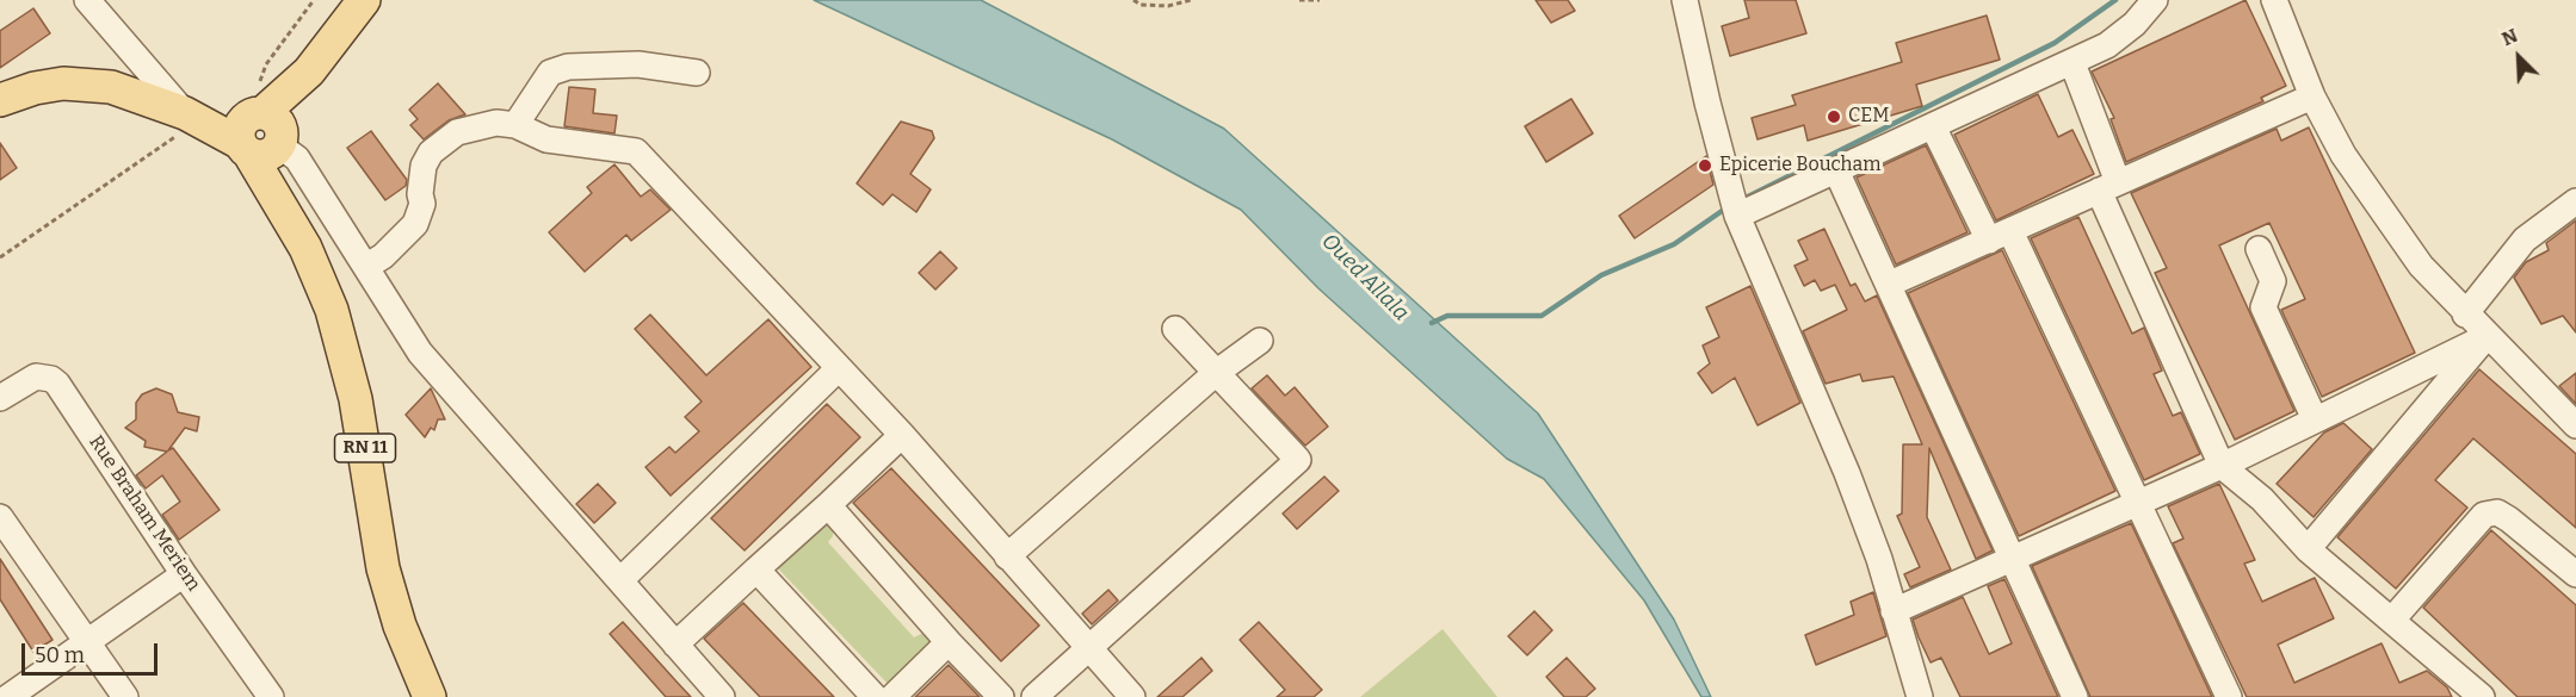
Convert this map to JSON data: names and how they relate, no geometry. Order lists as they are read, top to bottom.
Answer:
{
  "streets": {
    "main road": ["RN 11"],
    "street": ["Rue Braham Meriem"]
  },
  "water": ["Oued Allala"],
  "places": ["CEM", "Epicerie Boucham"],
  "scale_bar": "50 m",
  "north": "top left"
}
